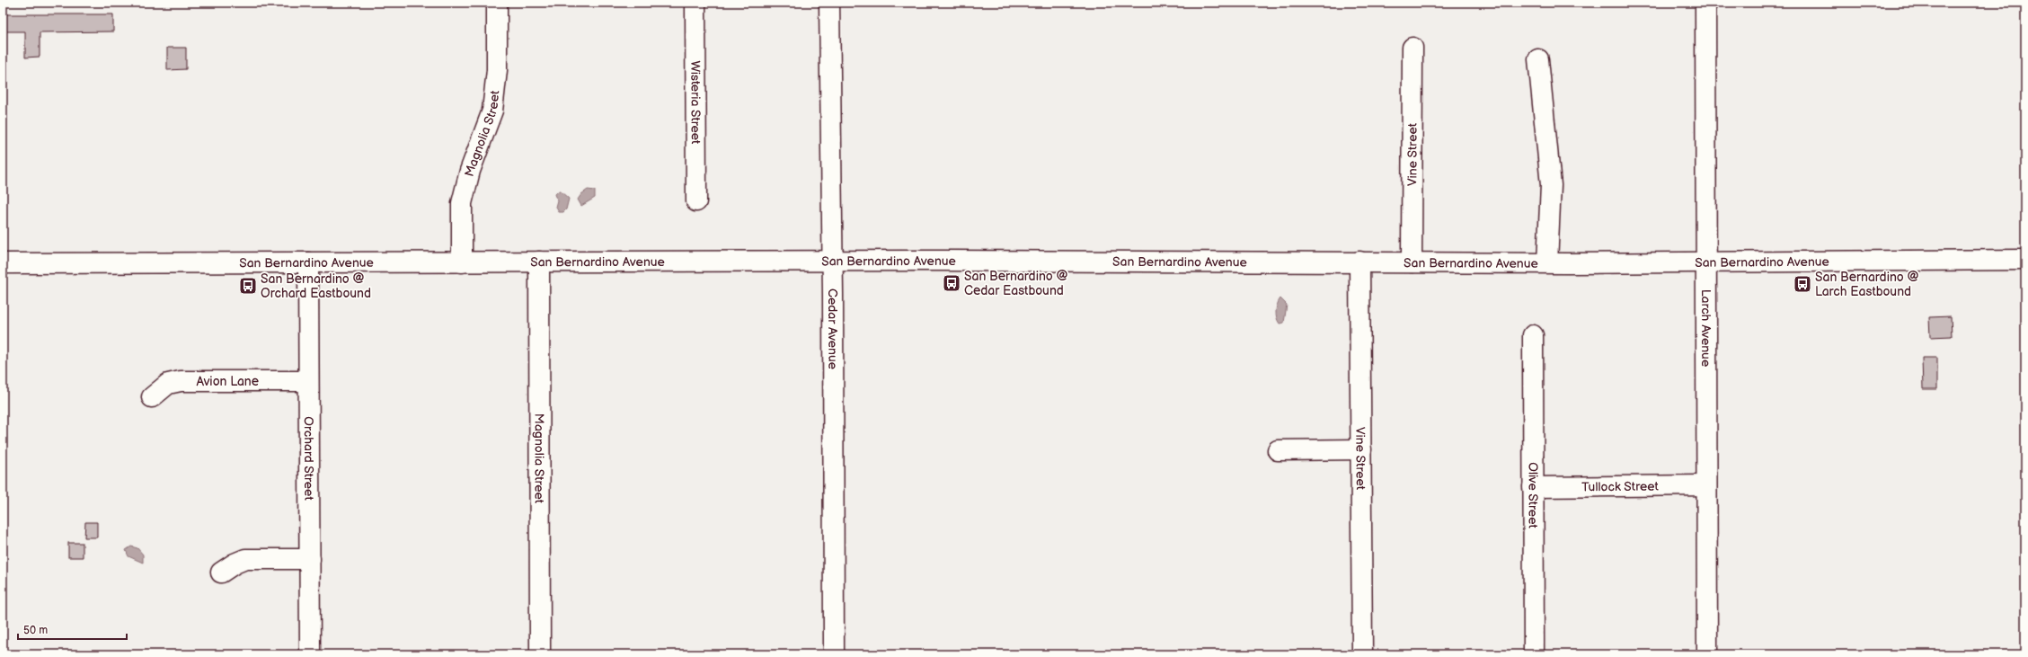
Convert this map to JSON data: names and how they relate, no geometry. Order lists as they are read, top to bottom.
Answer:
{
  "streets": {
    "street": [
      "Wisteria Street",
      "Magnolia Street",
      "Vine Street",
      "San Bernardino Avenue",
      "Cedar Avenue",
      "Larch Avenue",
      "Avion Lane",
      "Orchard Street",
      "Tullock Street",
      "Olive Street"
    ]
  },
  "crossings": [
    ["Magnolia Street", "San Bernardino Avenue"],
    ["Vine Street", "San Bernardino Avenue"],
    ["San Bernardino Avenue", "Cedar Avenue"],
    ["San Bernardino Avenue", "Larch Avenue"],
    ["San Bernardino Avenue", "Orchard Street"],
    ["Larch Avenue", "Tullock Street"],
    ["Avion Lane", "Orchard Street"],
    ["Tullock Street", "Olive Street"]
  ],
  "places": {
    "bus stop": ["San Bernardino @ Cedar Eastbound", "San Bernardino @ Larch Eastbound", "San Bernardino @ Orchard Eastbound"]
  },
  "scale_bar": "50 m"
}
